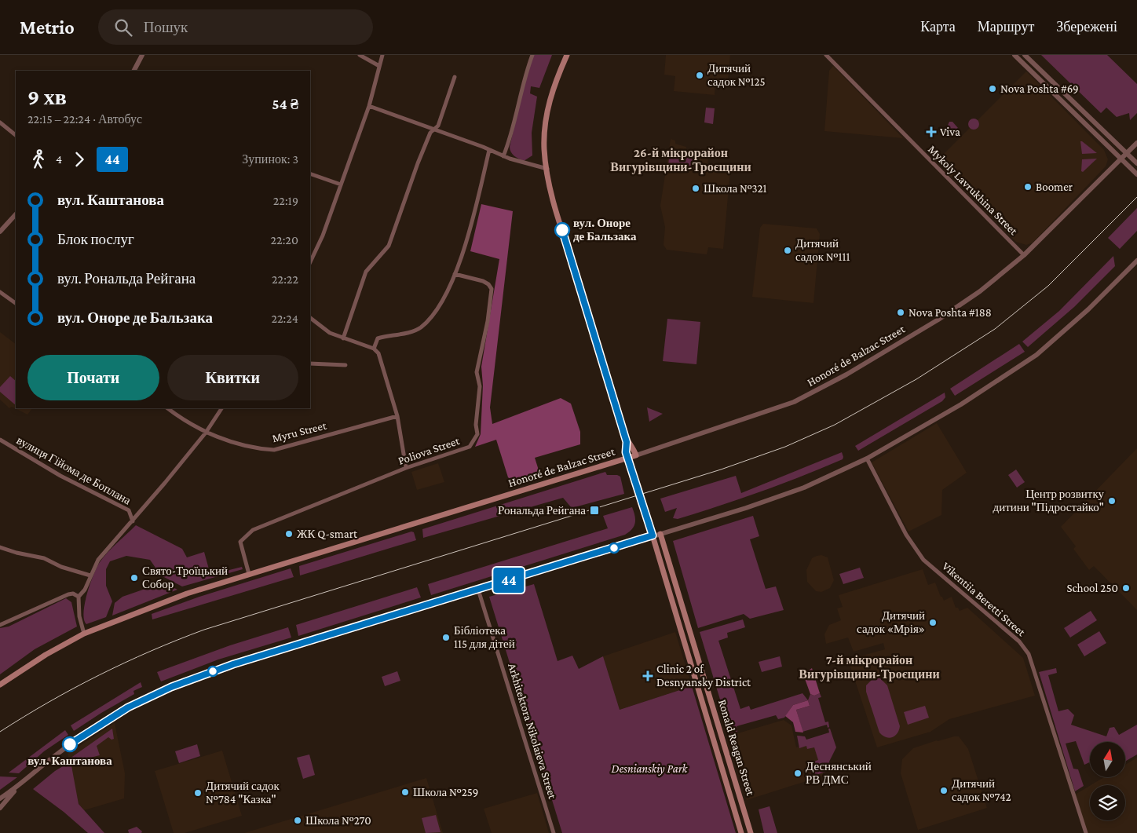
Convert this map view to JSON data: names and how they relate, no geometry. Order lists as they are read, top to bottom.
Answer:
{
  "streets": {
    "main road": ["Honoré de Balzac Street", "Ronald Reagan Street"],
    "street": [
      "Mykoly Lavrukhina Street",
      "Myru Street",
      "Poliova Street",
      "вулиця Гійома де Боплана",
      "Vikentiia Beretti Street",
      "Arkhitektora Nikolaieva Street"
    ]
  },
  "crossings": [
    ["Mykoly Lavrukhina Street", "Honoré de Balzac Street"],
    ["Honoré de Balzac Street", "Poliova Street"]
  ],
  "districts": ["26-й мікрорайон Вигурівщини-Троєщини", "7-й мікрорайон Вигурівщини-Троєщини"],
  "parks": ["Desnianskiy Park"],
  "places": {
    "other": [
      "Дитячий садок №125",
      "Nova Poshta #69",
      "Boomer",
      "Школа №321",
      "вул. Оноре де Бальзака",
      "Дитячий садок №111",
      "Nova Poshta #188",
      "Центр розвитку дитини \"Підростайко\"",
      "ЖК Q-smart",
      "Свято-Троїцький Собор",
      "School 250",
      "Дитячий садок «Мрія»",
      "Бібліотека 115 для дітей",
      "вул. Каштанова",
      "Деснянський РВ ДМС",
      "Дитячий садок №742",
      "Школа №259",
      "Дитячий садок №784 \"Казка\"",
      "Школа №270"
    ],
    "health": ["Viva", "Clinic 2 of Desnyansky District"],
    "transit": ["Рональда Рейгана"]
  },
  "lines": ["bus line 44"],
  "north": "top",
  "page": {
    "header": "Metrio",
    "search": "Пошук",
    "nav": ["Карта", "Маршрут", "Збережені"],
    "on_map": "44",
    "heading": ["9 хв", "22:15 – 22:24 · Автобус", "54 ₴"],
    "legs": ["4", "44", "Зупинок: 3"],
    "list": [
      {
        "name": "вул. Каштанова",
        "value": "22:19"
      },
      {
        "name": "Блок послуг",
        "value": "22:20"
      },
      {
        "name": "вул. Рональда Рейгана",
        "value": "22:22"
      },
      {
        "name": "вул. Оноре де Бальзака",
        "value": "22:24"
      }
    ],
    "buttons": ["Почати", "Квитки"]
  }
}
